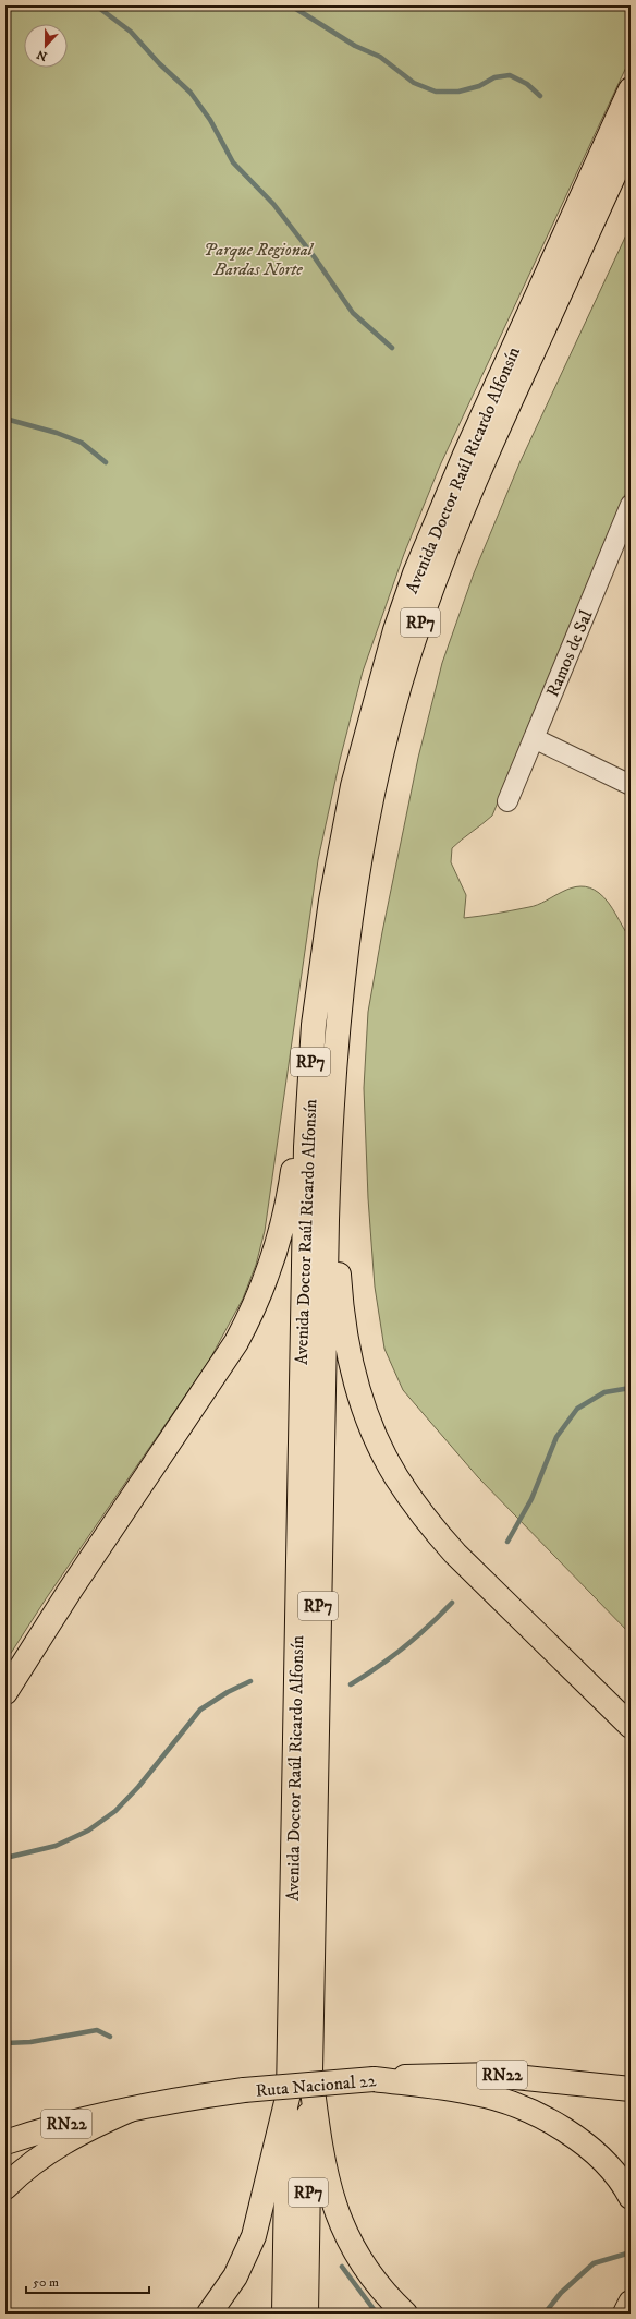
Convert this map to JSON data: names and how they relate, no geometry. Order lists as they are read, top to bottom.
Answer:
{
  "streets": {
    "highway": [
      "Avenida Doctor Raúl Ricardo Alfonsín",
      "RP7",
      "RN22",
      "Ruta Nacional 22"
    ],
    "street": ["Ramos de Sal"]
  },
  "crossings": [
    ["Avenida Doctor Raúl Ricardo Alfonsín", "RP7"]
  ],
  "parks": ["Parque Regional Bardas Norte"],
  "scale_bar": "50 m",
  "north": "bottom"
}
